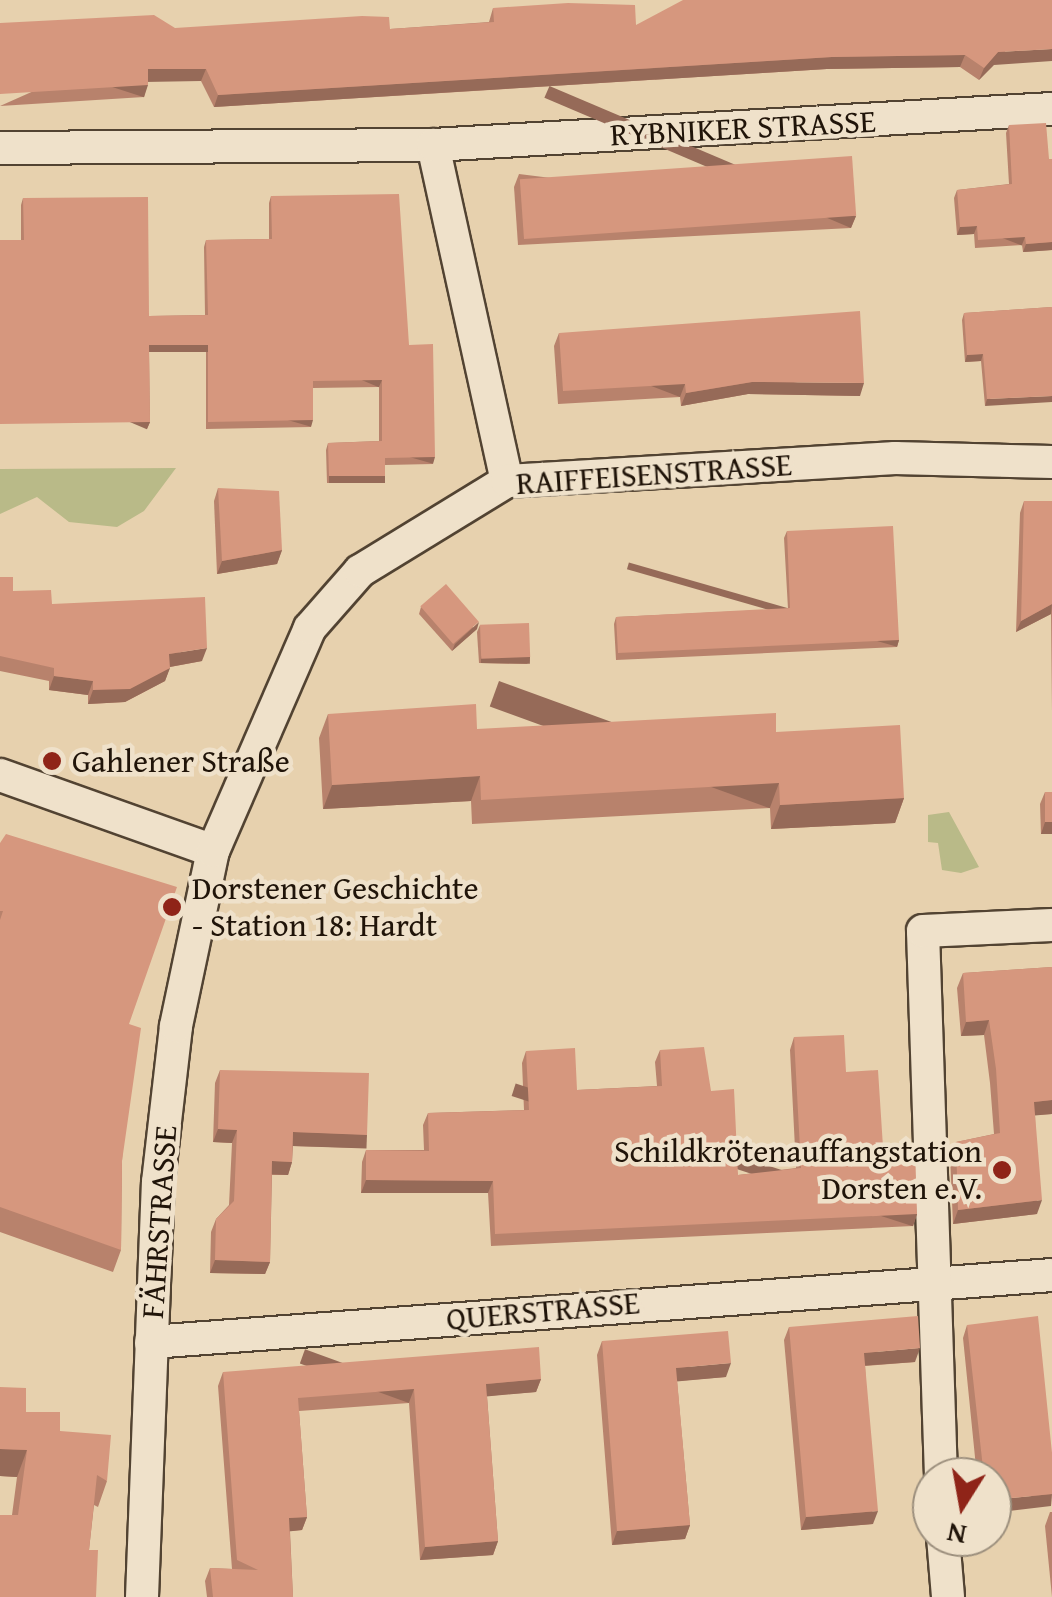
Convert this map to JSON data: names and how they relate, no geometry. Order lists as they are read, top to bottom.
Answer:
{
  "streets": {
    "street": [
      "RYBNIKER STRASSE",
      "RAIFFEISENSTRASSE",
      "FÄHRSTRASSE",
      "QUERSTRASSE"
    ]
  },
  "crossings": [
    ["RAIFFEISENSTRASSE", "FÄHRSTRASSE"],
    ["FÄHRSTRASSE", "QUERSTRASSE"]
  ],
  "places": ["Gahlener Straße", "Dorstener Geschichte - Station 18: Hardt", "Schildkrötenauffangstation Dorsten e.V."],
  "north": "bottom"
}
